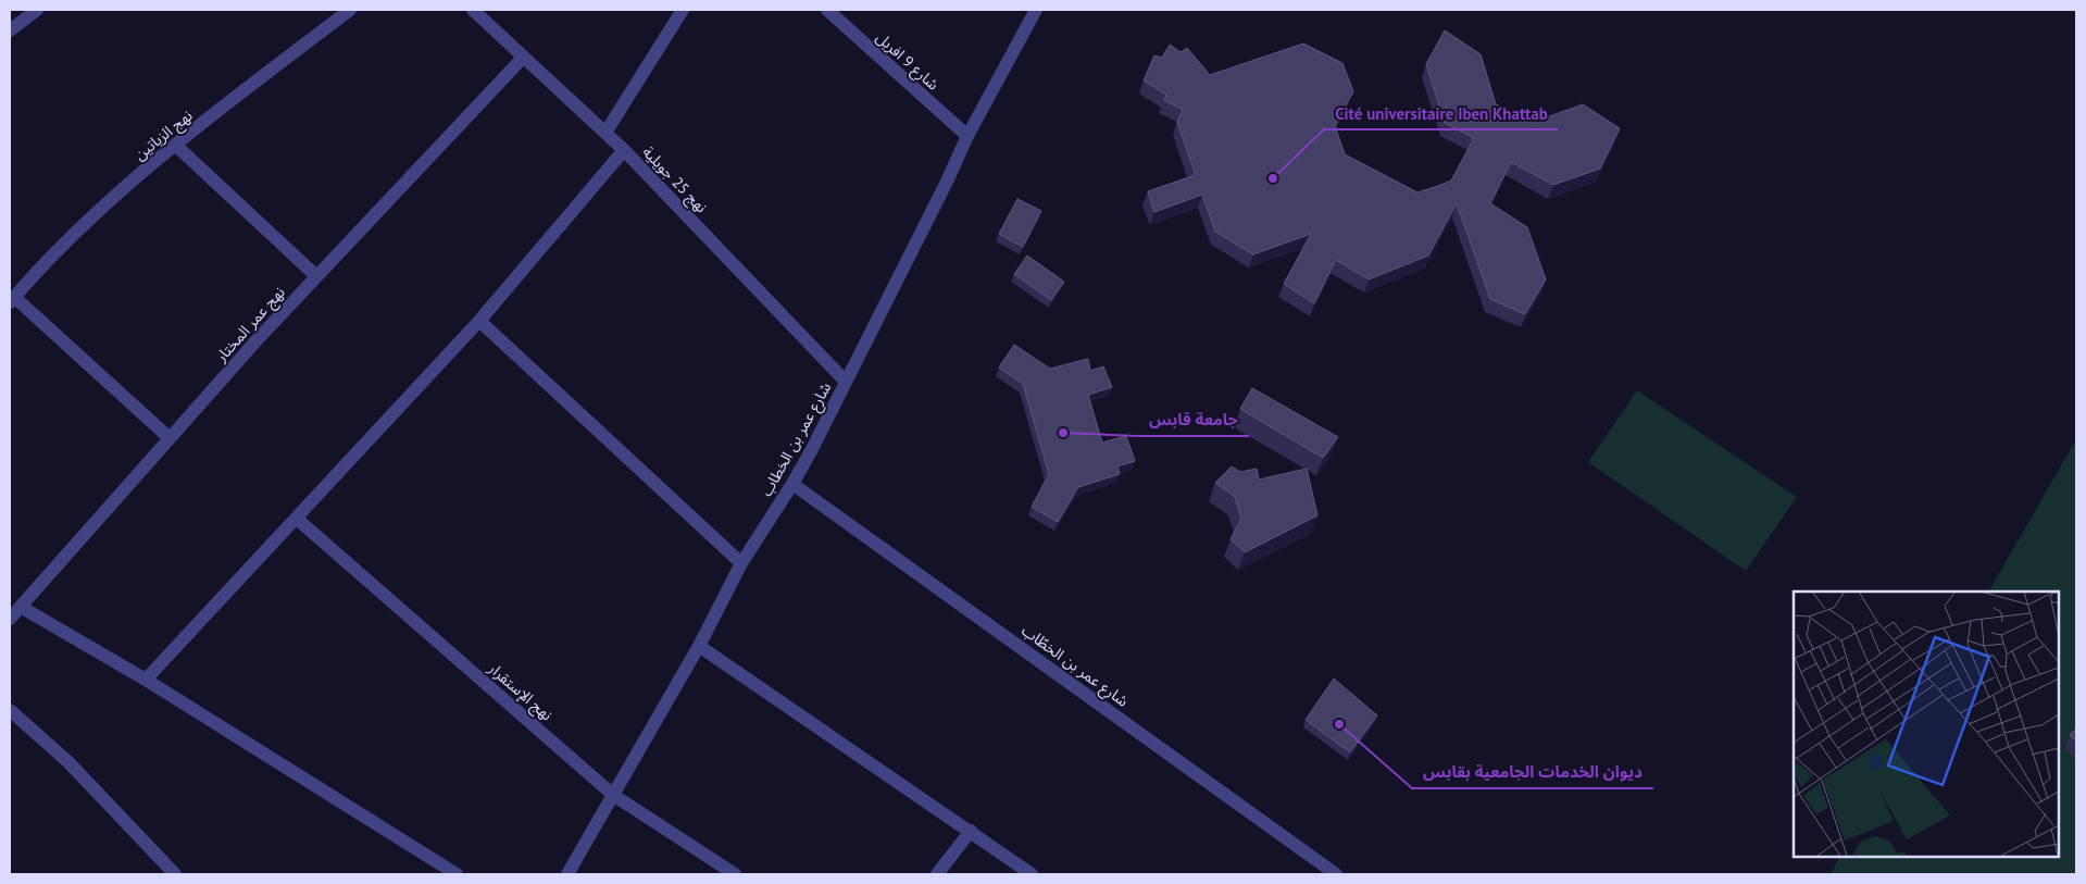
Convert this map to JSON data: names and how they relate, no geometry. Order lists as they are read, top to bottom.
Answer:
{
  "streets": {
    "street": [
      "شارع 9 افريل",
      "نهج الزياتين",
      "نهج 25 جويلية",
      "نهج عمر المختار",
      "شارع عمر بن الخطاب",
      "شارع عمر بن الخطّاب",
      "نهج الإستقرار"
    ]
  },
  "crossings": [
    ["شارع 9 افريل", "شارع عمر بن الخطاب"],
    ["نهج 25 جويلية", "نهج عمر المختار"],
    ["نهج 25 جويلية", "شارع عمر بن الخطاب"],
    ["شارع عمر بن الخطاب", "شارع عمر بن الخطّاب"],
    ["شارع عمر بن الخطاب", "نهج الإستقرار"]
  ],
  "places": ["Cité universitaire Iben Khattab", "جامعة قابس", "ديوان الخدمات الجامعية بقابس"]
}
